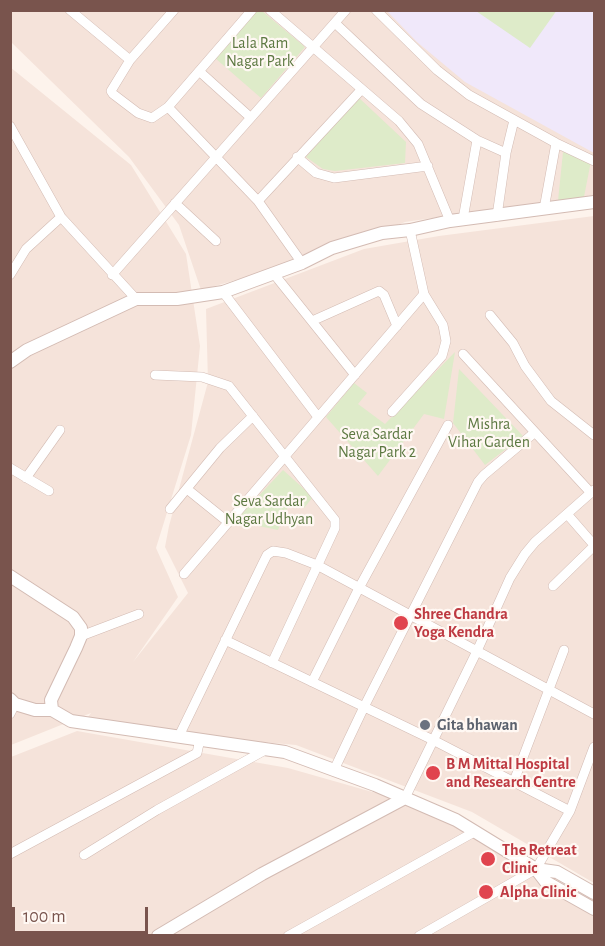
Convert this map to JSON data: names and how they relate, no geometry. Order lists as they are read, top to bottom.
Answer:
{
  "parks": [
    "Lala Ram Nagar Park",
    "Mishra Vihar Garden",
    "Seva Sardar Nagar Park 2",
    "Seva Sardar Nagar Udhyan"
  ],
  "places": [
    "Shree Chandra Yoga Kendra",
    "Gita bhawan",
    "B M Mittal Hospital and Research Centre",
    "The Retreat Clinic",
    "Alpha Clinic"
  ],
  "scale_bar": "100 m"
}
